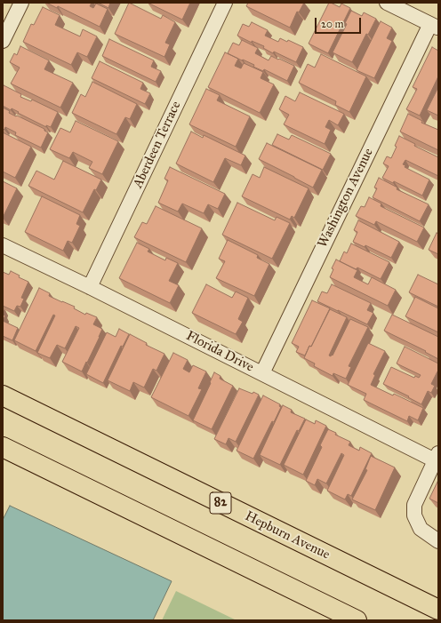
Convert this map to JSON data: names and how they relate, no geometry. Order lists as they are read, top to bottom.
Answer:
{
  "streets": {
    "main road": ["82", "Hepburn Avenue"],
    "street": ["Aberdeen Terrace", "Washington Avenue", "Florida Drive"]
  },
  "crossings": [
    ["Aberdeen Terrace", "Florida Drive"],
    ["Washington Avenue", "Florida Drive"]
  ],
  "scale_bar": "20 m"
}
